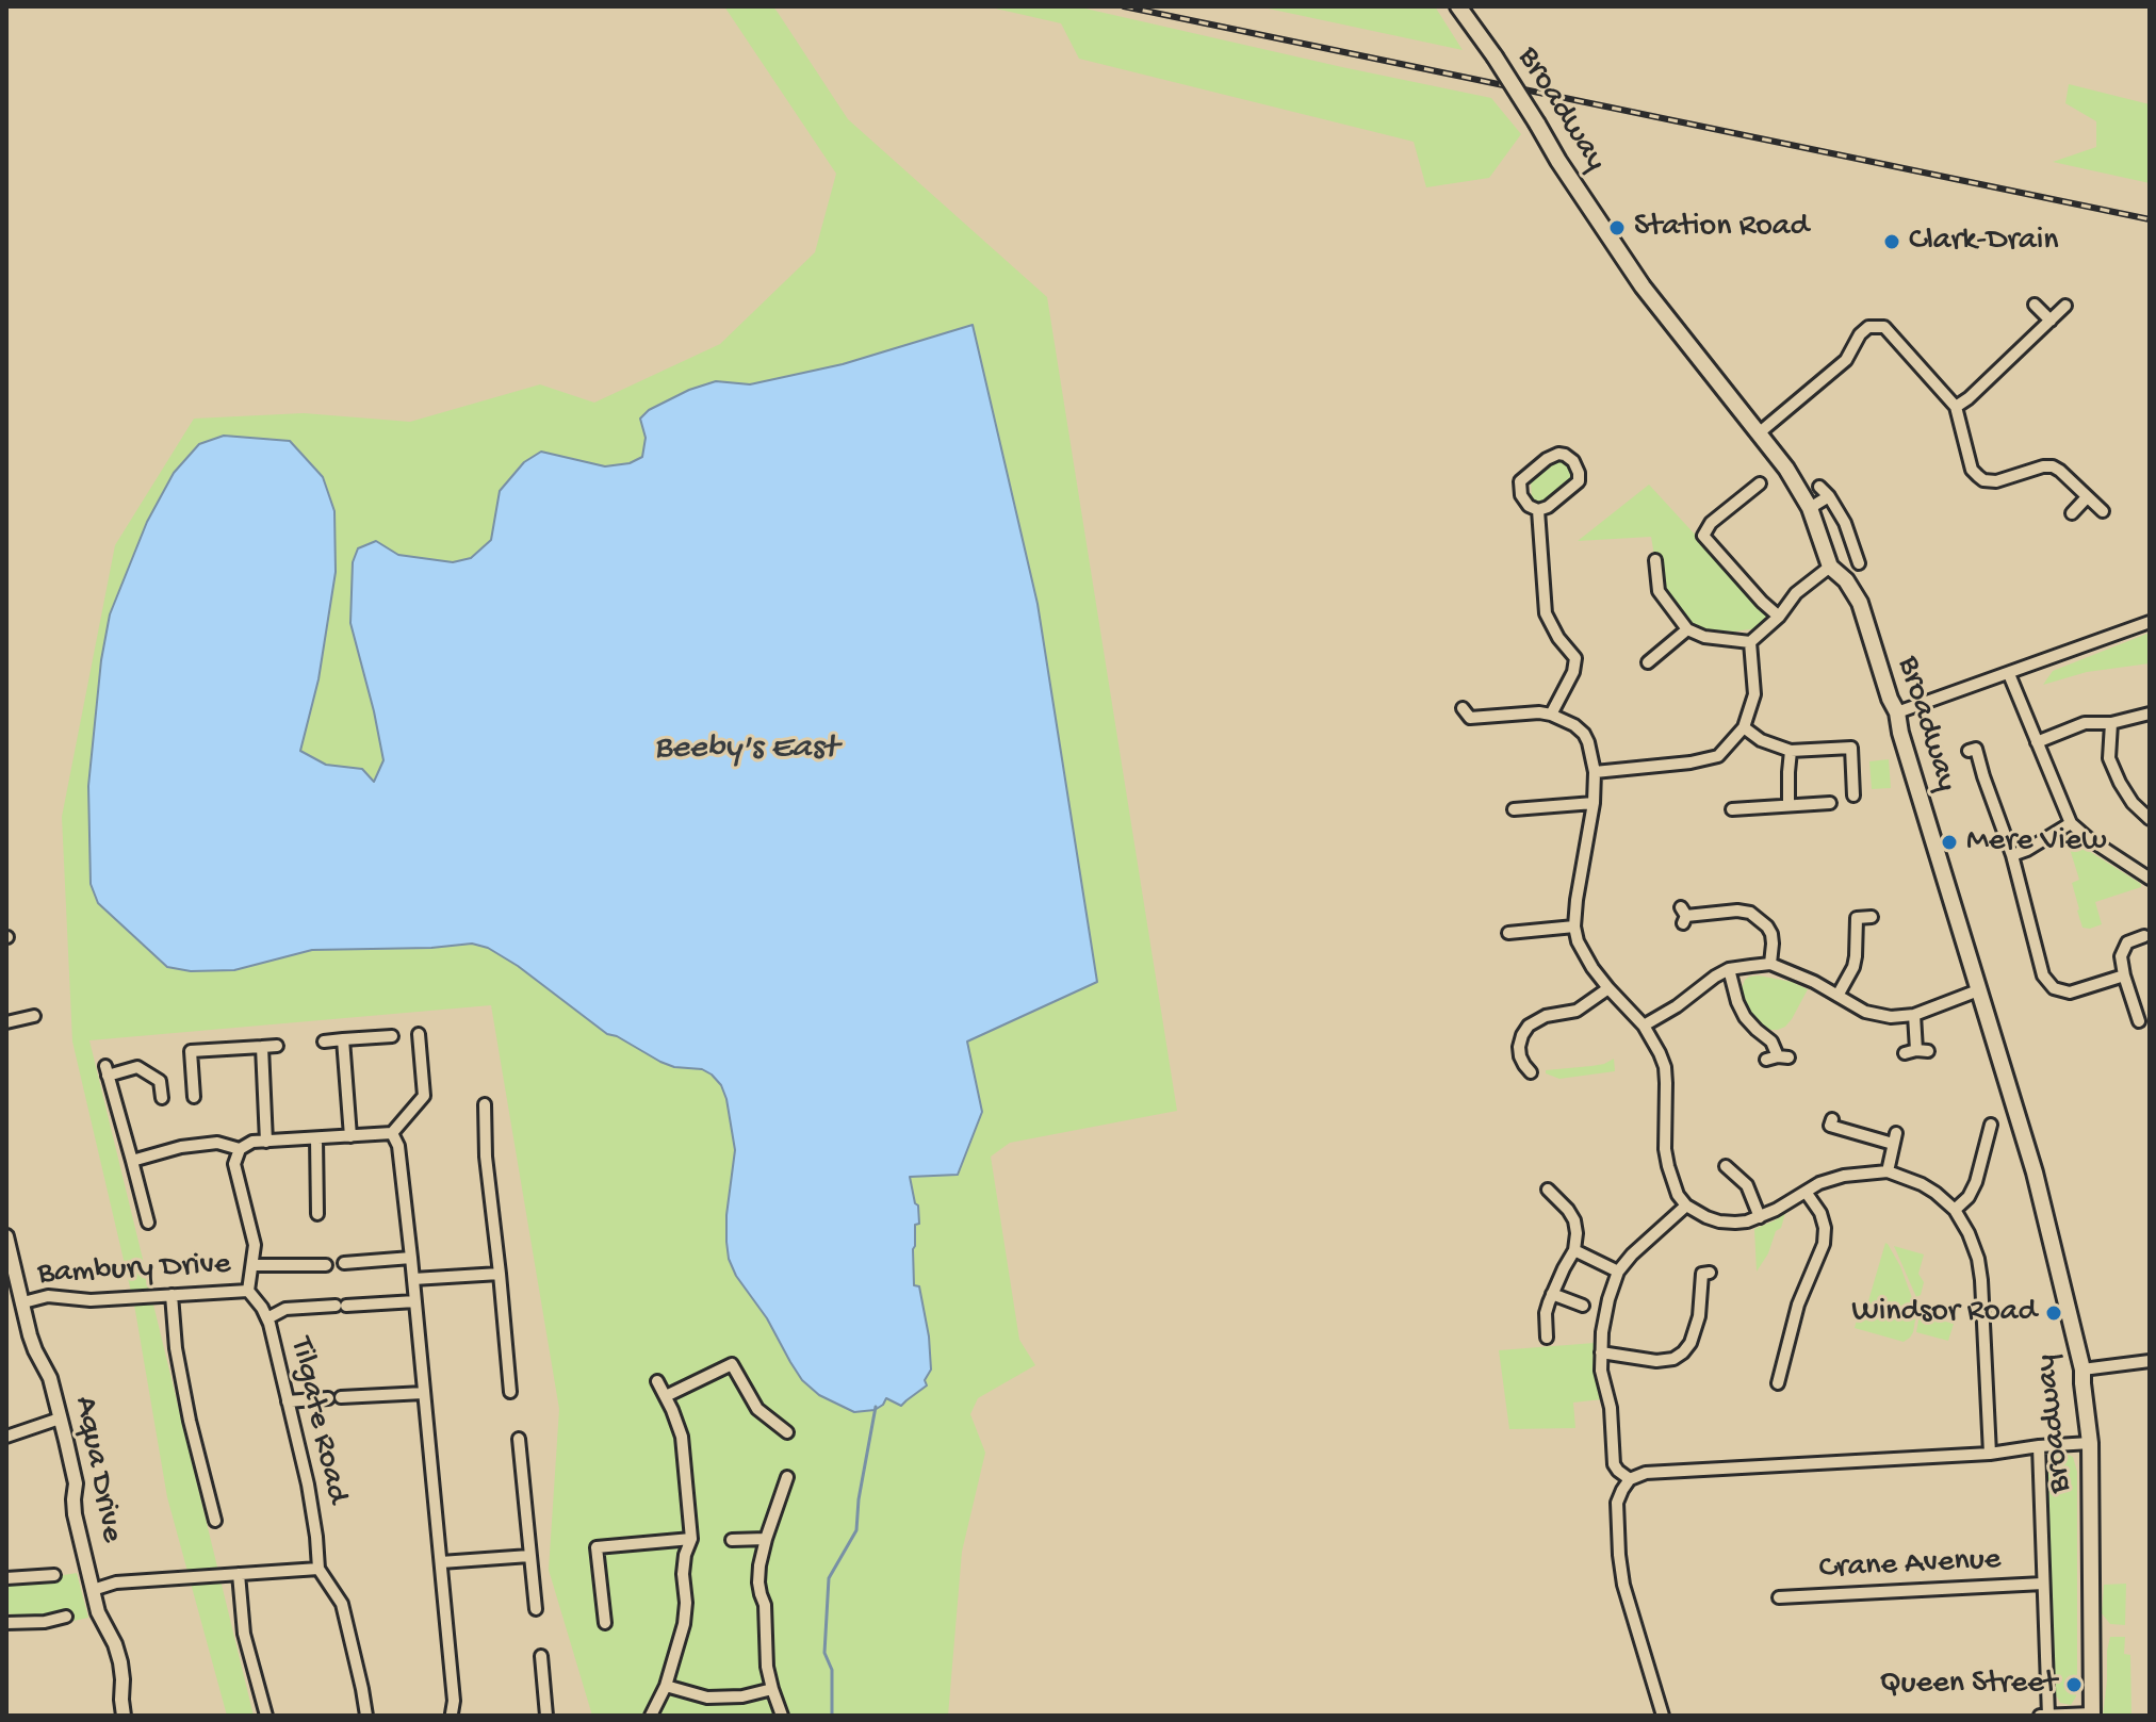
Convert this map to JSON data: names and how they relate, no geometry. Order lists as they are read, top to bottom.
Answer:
{
  "streets": {
    "main road": ["Broadway"],
    "street": [
      "Bambury Drive",
      "Tilgate Road",
      "Aqua Drive",
      "Crane Avenue"
    ]
  },
  "crossings": [
    ["Bambury Drive", "Tilgate Road"],
    ["Bambury Drive", "Aqua Drive"]
  ],
  "water": ["Beeby's East"],
  "places": [
    "Station Road",
    "Clark-Drain",
    "Mere View",
    "Windsor Road",
    "Queen Street"
  ]
}
